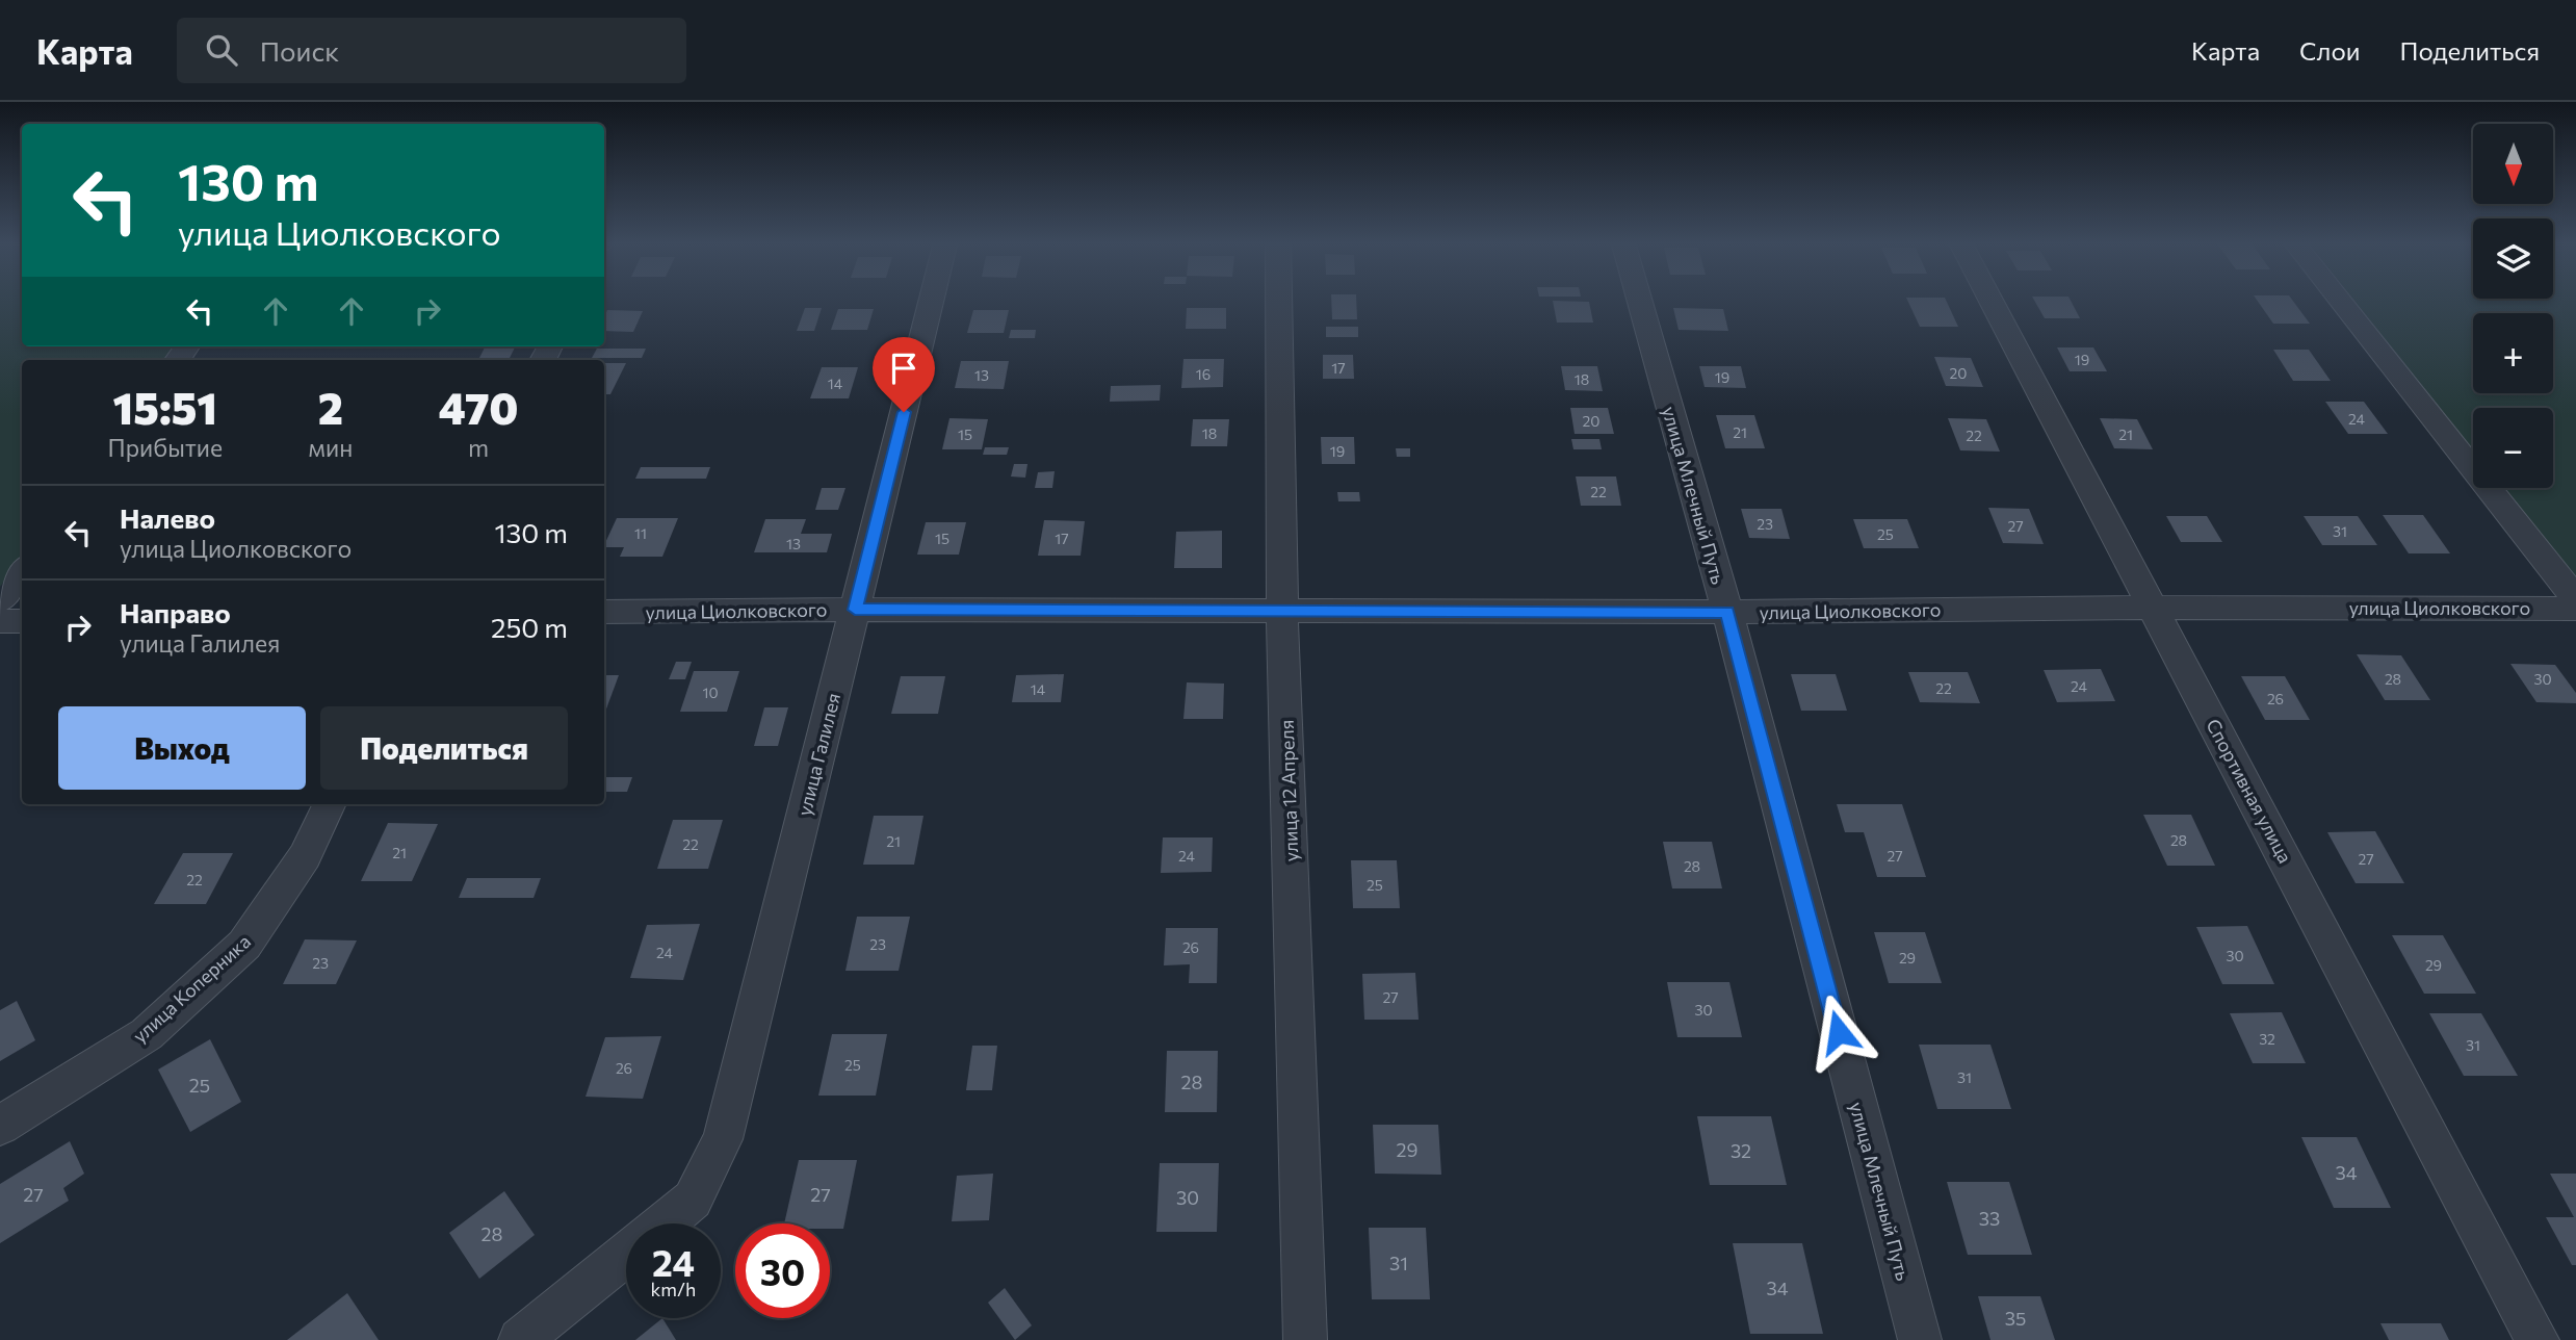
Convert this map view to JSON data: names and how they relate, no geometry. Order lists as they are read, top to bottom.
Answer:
{
  "streets": {
    "street": [
      "улица Млечный Путь",
      "улица Циолковского",
      "улица Галилея",
      "улица 12 Апреля",
      "Спортивная улица",
      "улица Коперника"
    ]
  },
  "crossings": [
    ["улица Млечный Путь", "улица Циолковского"],
    ["улица Циолковского", "улица Галилея"],
    ["улица Циолковского", "улица 12 Апреля"],
    ["улица Циолковского", "Спортивная улица"]
  ],
  "house_numbers": [
    "19",
    "17",
    "20",
    "16",
    "13",
    "19",
    "18",
    "14",
    "24",
    "20",
    "21",
    "18",
    "15",
    "21",
    "22",
    "19",
    "22",
    "23",
    "27",
    "31",
    "11",
    "25",
    "15",
    "17",
    "13",
    "28",
    "30",
    "24",
    "22",
    "14",
    "10",
    "26",
    "28",
    "21",
    "22",
    "21",
    "24",
    "27",
    "27",
    "28",
    "22",
    "25",
    "23",
    "26",
    "24",
    "30",
    "29",
    "23",
    "29",
    "27",
    "30",
    "32",
    "31",
    "25",
    "26",
    "31",
    "28",
    "25",
    "29",
    "32",
    "34",
    "27",
    "27",
    "30",
    "33",
    "28",
    "31",
    "34",
    "35"
  ],
  "north": "bottom",
  "page": {
    "header": "Карта",
    "search": "Поиск",
    "nav": ["Карта", "Слои", "Поделиться"],
    "map_buttons": ["+", "−"],
    "turn": ["130 m", "улица Циолковского"],
    "eta": [
      "15:51",
      "Прибытие",
      "2",
      "мин",
      "470",
      "m"
    ],
    "list": [
      {
        "name": "Налево",
        "note": "улица Циолковского",
        "value": "130 m"
      },
      {
        "name": "Направо",
        "note": "улица Галилея",
        "value": "250 m"
      }
    ],
    "buttons": ["Выход", "Поделиться"],
    "speed": "24 km/h",
    "limit": "30"
  }
}
